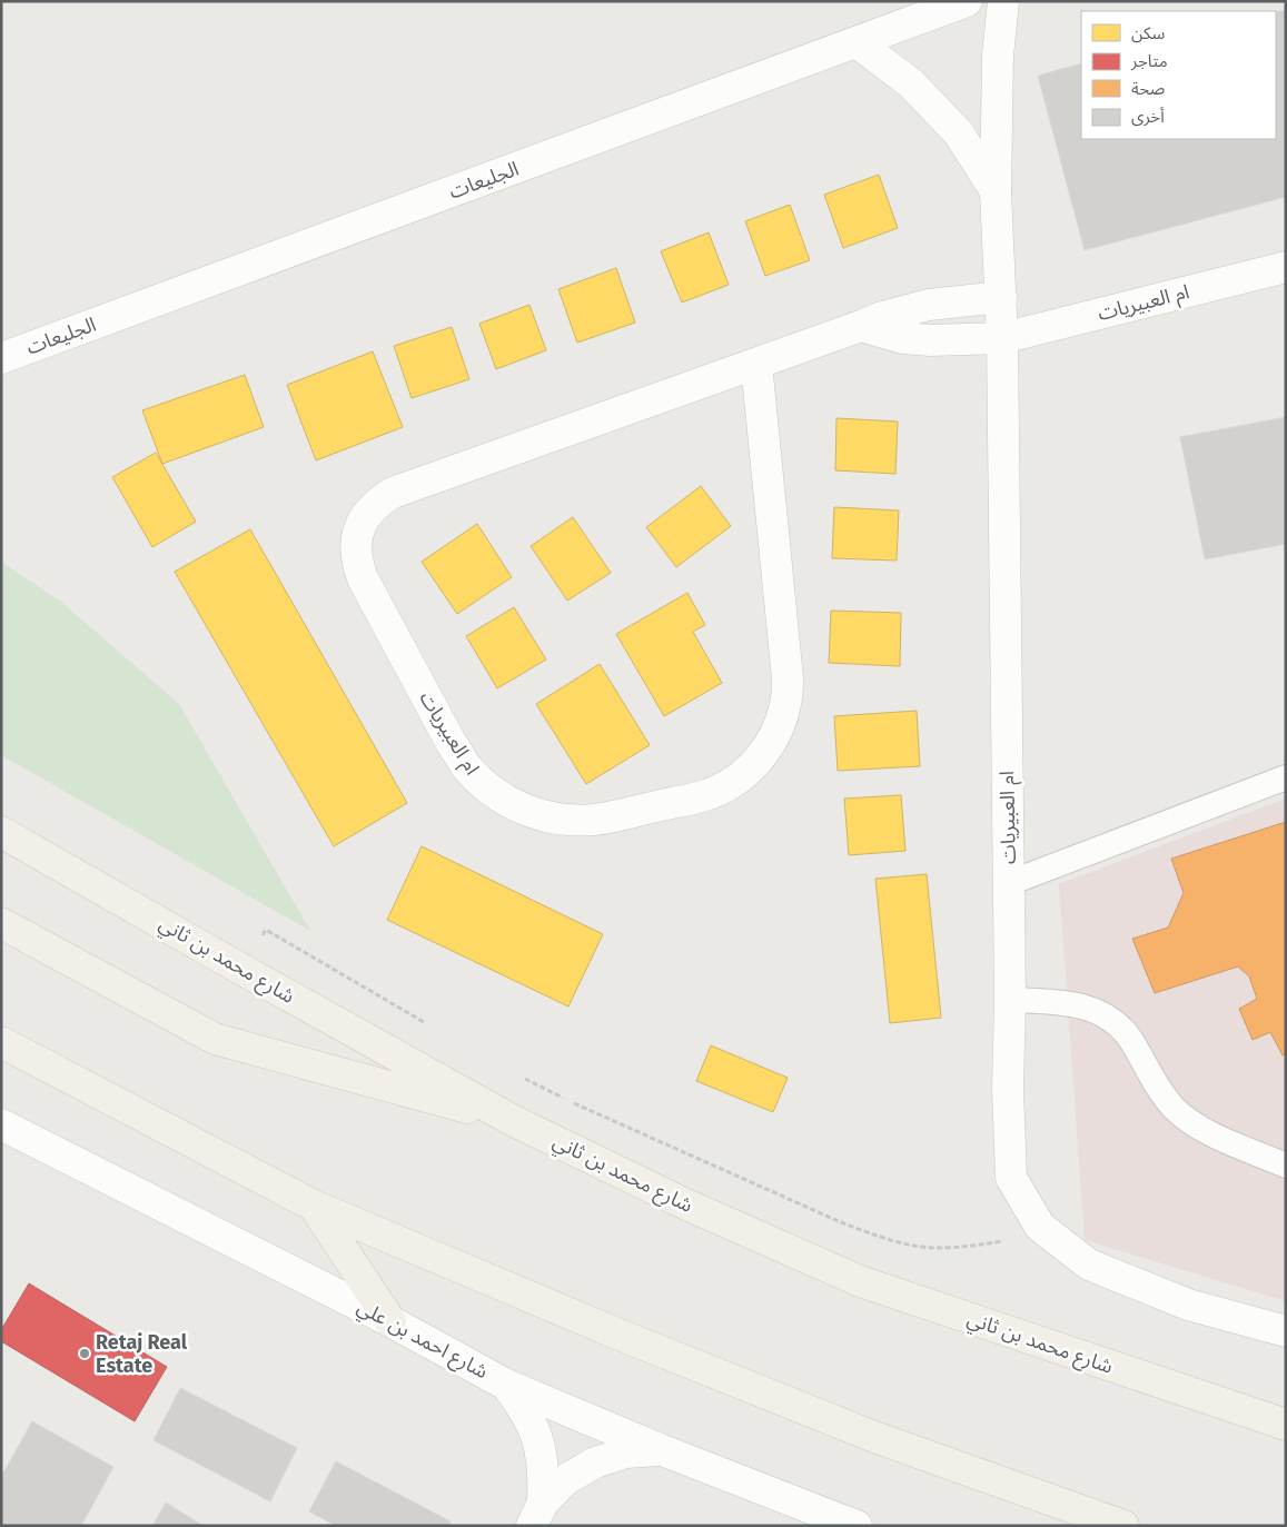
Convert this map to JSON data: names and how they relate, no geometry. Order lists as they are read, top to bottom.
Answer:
{
  "streets": {
    "main road": ["شارع محمد بن ثاني"],
    "street": ["الجليعات", "ام العبيريات", "شارع احمد بن علي"]
  },
  "crossings": [
    ["الجليعات", "ام العبيريات"]
  ],
  "places": ["Retaj Real Estate"],
  "legend": [
    "سكن",
    "متاجر",
    "صحة",
    "أخرى"
  ]
}
